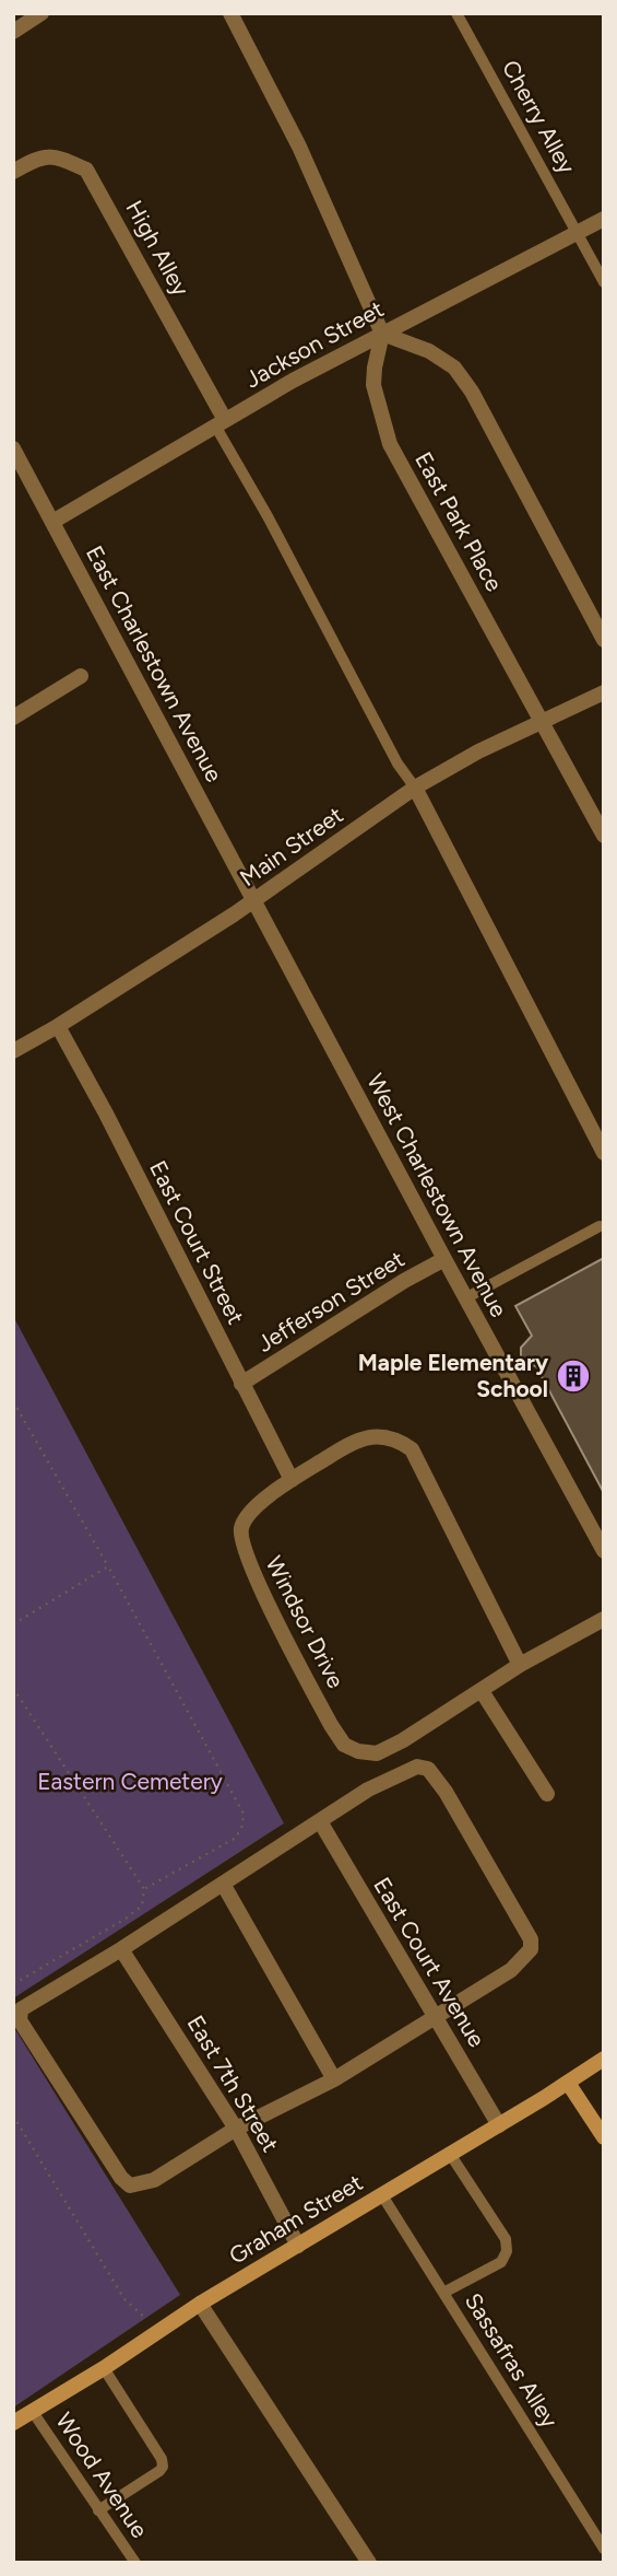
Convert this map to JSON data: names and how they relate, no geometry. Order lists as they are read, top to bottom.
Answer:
{
  "streets": {
    "street": [
      "High Alley",
      "Jackson Street",
      "East Park Place",
      "East Charlestown Avenue",
      "Main Street",
      "West Charlestown Avenue",
      "East Court Street",
      "Jefferson Street",
      "Windsor Drive",
      "East Court Avenue",
      "East 7th Street",
      "Graham Street"
    ],
    "lane": ["Cherry Alley", "Sassafras Alley", "Wood Avenue"]
  },
  "crossings": [
    ["Cherry Alley", "Jackson Street"],
    ["High Alley", "Jackson Street"],
    ["Jackson Street", "East Park Place"],
    ["Jackson Street", "East Charlestown Avenue"],
    ["East Park Place", "Main Street"],
    ["East Charlestown Avenue", "Main Street"],
    ["East Charlestown Avenue", "West Charlestown Avenue"],
    ["Main Street", "West Charlestown Avenue"],
    ["Main Street", "East Court Street"],
    ["West Charlestown Avenue", "Jefferson Street"],
    ["East Court Street", "Jefferson Street"],
    ["East Court Street", "Windsor Drive"],
    ["East Court Avenue", "Graham Street"],
    ["East 7th Street", "Graham Street"],
    ["Graham Street", "Sassafras Alley"],
    ["Graham Street", "Wood Avenue"]
  ],
  "parks": ["Eastern Cemetery"],
  "places": {
    "building": ["Maple Elementary School"]
  }
}
